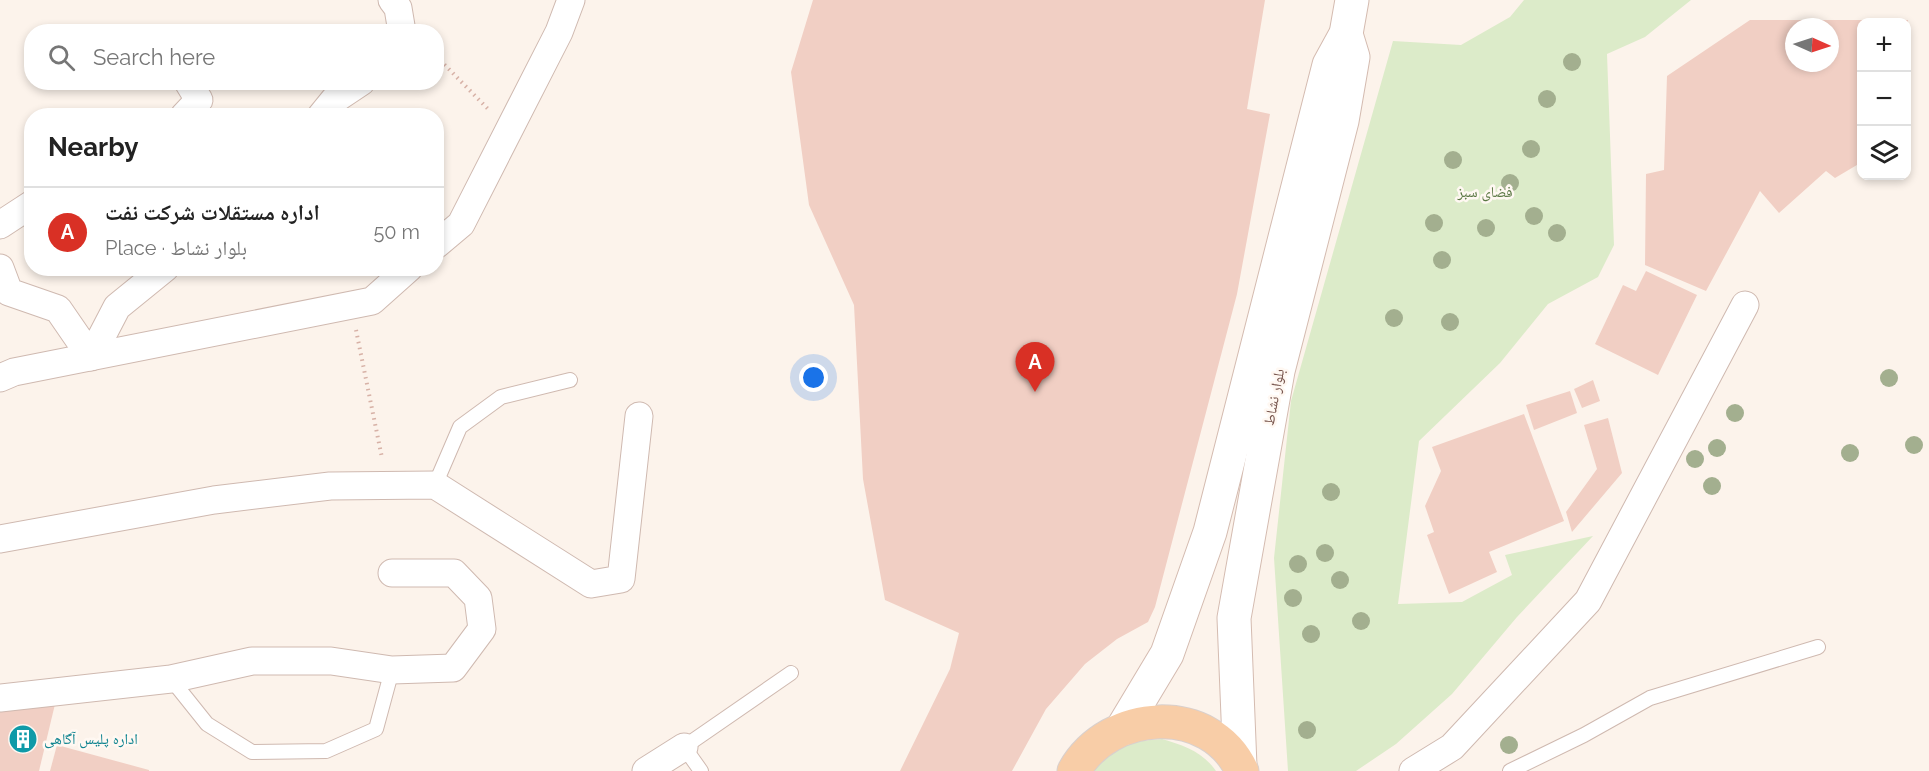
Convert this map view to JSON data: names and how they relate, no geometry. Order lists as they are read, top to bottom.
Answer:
{
  "streets": {
    "main road": ["بلوار نشاط"]
  },
  "parks": ["فضای سبز"],
  "places": {
    "building": ["اداره پلیس آگاهی"]
  },
  "north": "right",
  "page": {
    "map_buttons": ["+", "−"],
    "search": "Search here",
    "heading": "Nearby",
    "list": [
      {
        "mark": "A",
        "name": "اداره مستقلات شرکت نفت",
        "note": "Place · بلوار نشاط",
        "value": "50 m"
      }
    ],
    "pins": "A"
  }
}
